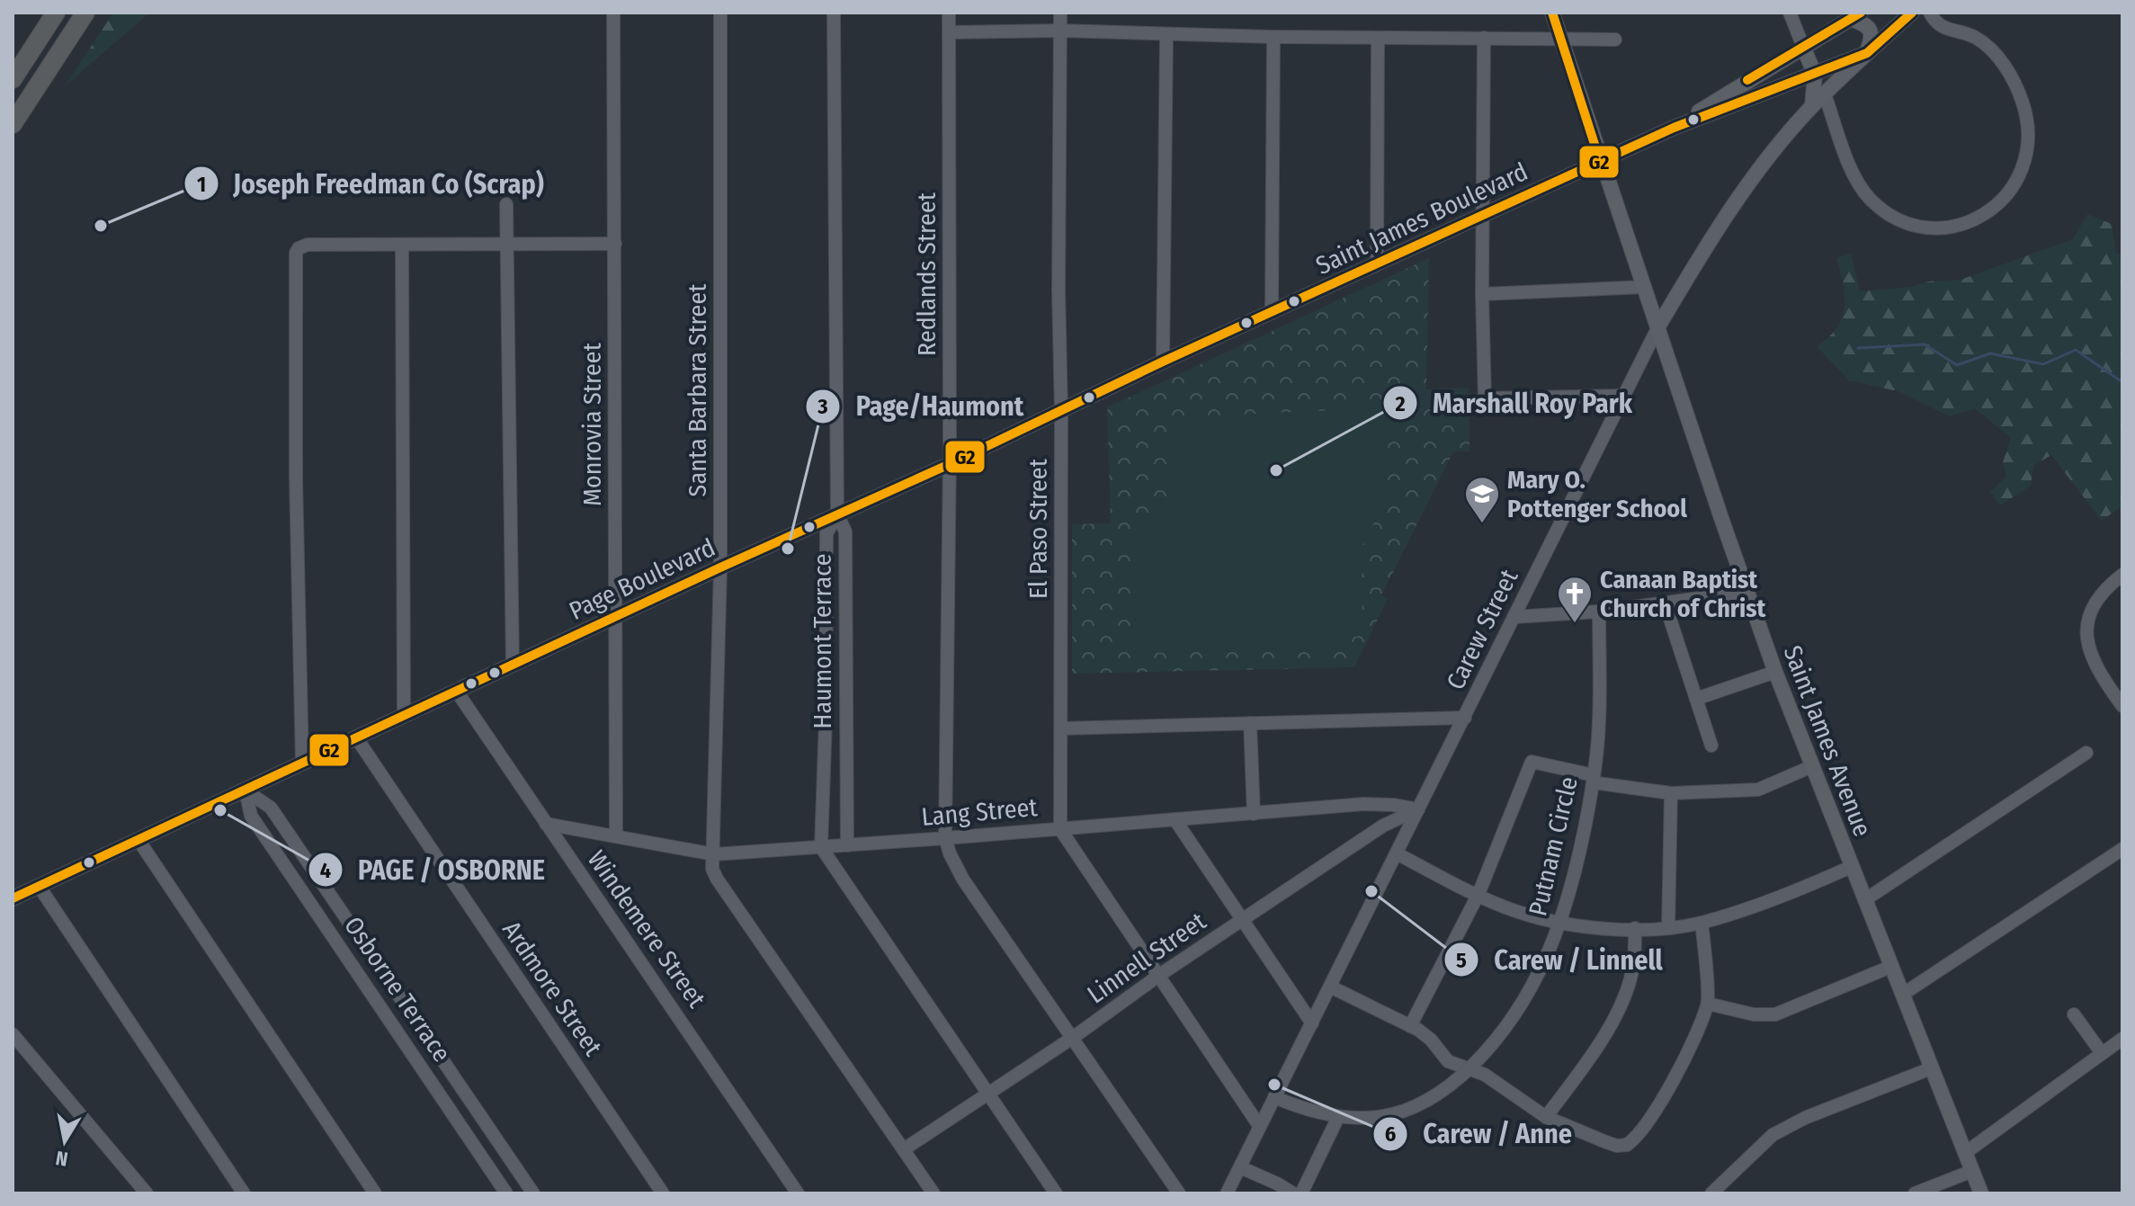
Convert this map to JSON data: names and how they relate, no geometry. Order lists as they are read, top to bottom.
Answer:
{
  "streets": {
    "main road": [
      "Saint James Boulevard",
      "Page Boulevard",
      "Carew Street",
      "Saint James Avenue"
    ],
    "street": [
      "Redlands Street",
      "Santa Barbara Street",
      "Monrovia Street",
      "El Paso Street",
      "Haumont Terrace",
      "Lang Street",
      "Putnam Circle",
      "Windemere Street",
      "Linnell Street",
      "Ardmore Street",
      "Osborne Terrace"
    ]
  },
  "crossings": [
    ["Saint James Boulevard", "Redlands Street"],
    ["Saint James Boulevard", "El Paso Street"],
    ["Saint James Boulevard", "Page Boulevard"],
    ["Saint James Boulevard", "Carew Street"],
    ["Saint James Boulevard", "Haumont Terrace"],
    ["Saint James Boulevard", "Saint James Avenue"],
    ["Redlands Street", "Lang Street"],
    ["Santa Barbara Street", "Page Boulevard"],
    ["Santa Barbara Street", "Lang Street"],
    ["Santa Barbara Street", "Linnell Street"],
    ["Monrovia Street", "Page Boulevard"],
    ["Monrovia Street", "Lang Street"],
    ["El Paso Street", "Lang Street"],
    ["Page Boulevard", "Haumont Terrace"],
    ["Page Boulevard", "Windemere Street"],
    ["Page Boulevard", "Ardmore Street"],
    ["Page Boulevard", "Osborne Terrace"],
    ["Carew Street", "Saint James Avenue"],
    ["Carew Street", "Lang Street"],
    ["Carew Street", "Putnam Circle"],
    ["Carew Street", "Linnell Street"],
    ["Haumont Terrace", "Lang Street"],
    ["Lang Street", "Windemere Street"],
    ["Lang Street", "Linnell Street"]
  ],
  "places": {
    "other": [
      "Joseph Freedman Co (Scrap)",
      "Marshall Roy Park",
      "Page/Haumont",
      "PAGE / OSBORNE",
      "Carew / Linnell",
      "Carew / Anne"
    ],
    "school or university": ["Mary O. Pottenger School"],
    "church": ["Canaan Baptist Church of Christ"]
  },
  "lines": ["transit line G2"],
  "north": "bottom"
}
